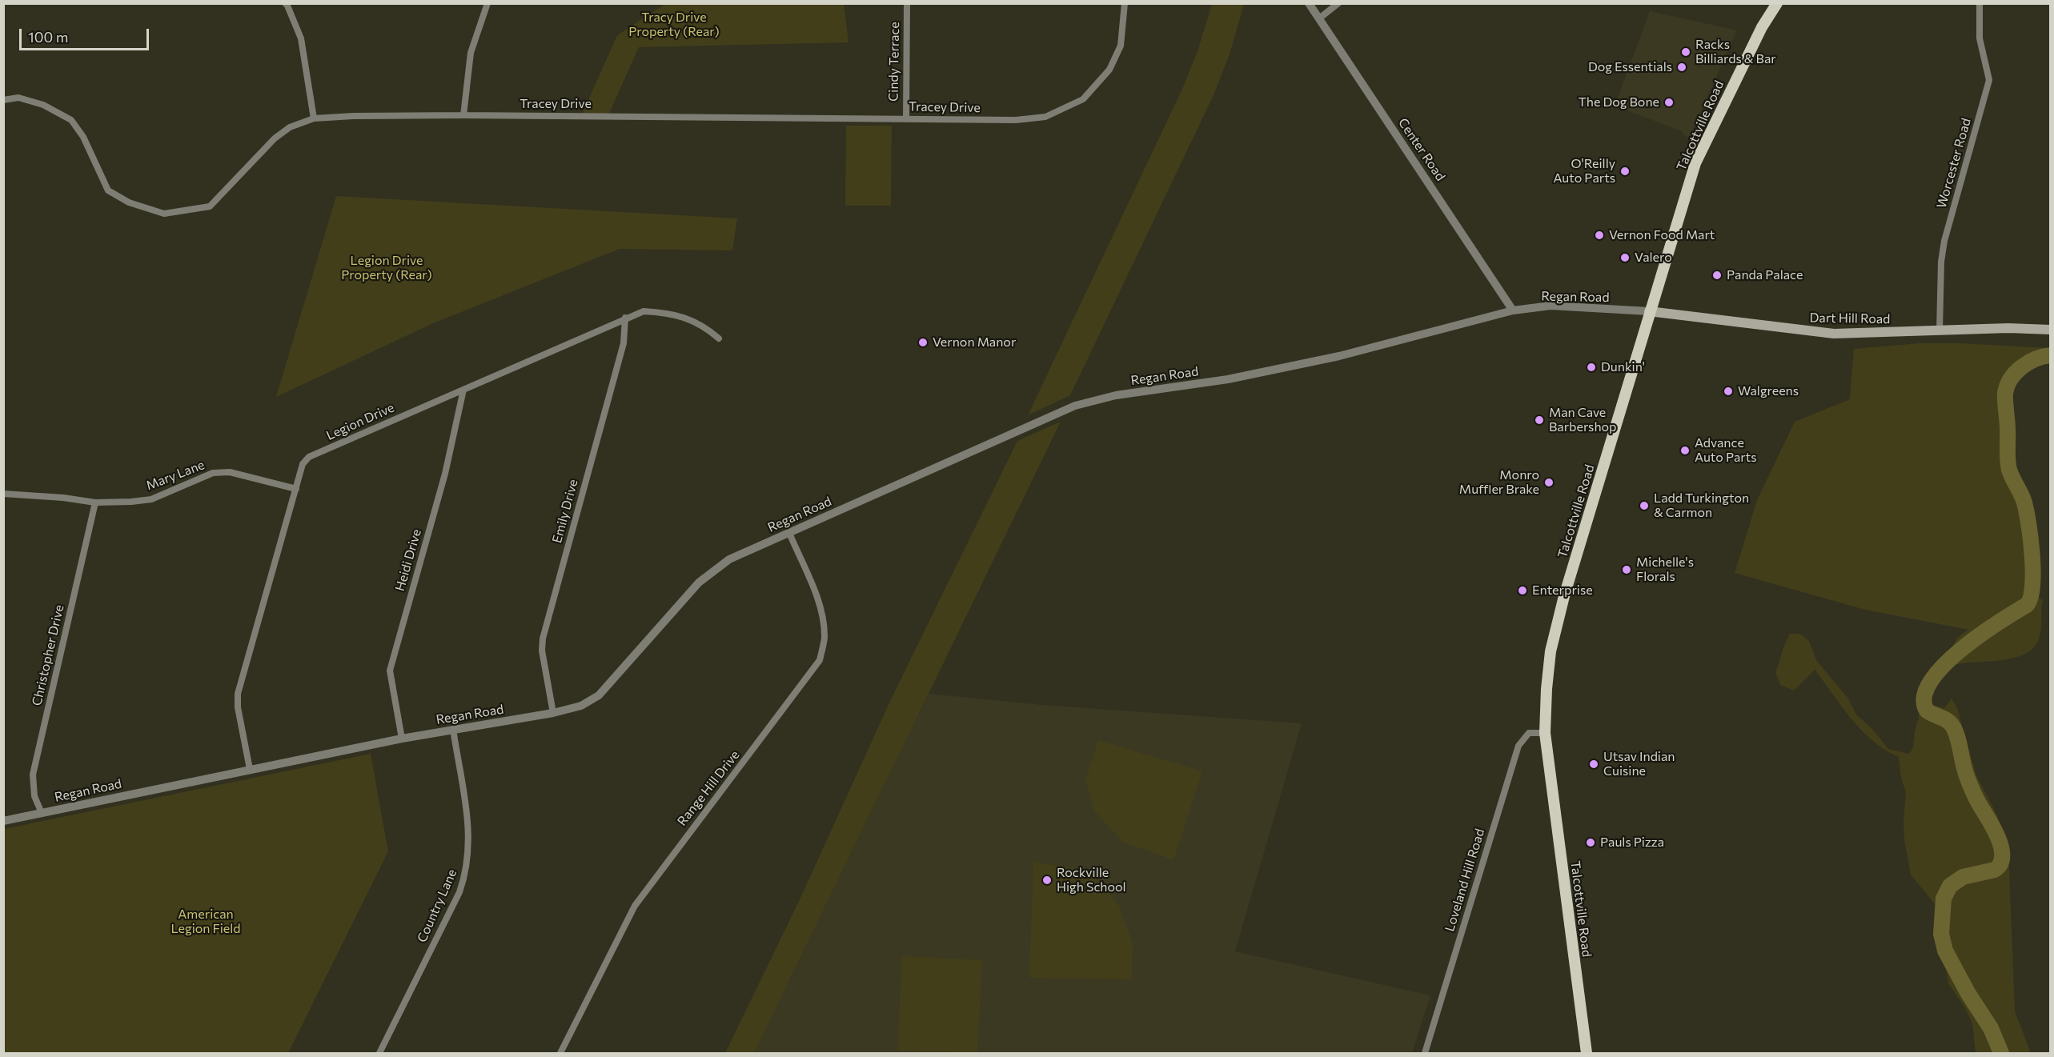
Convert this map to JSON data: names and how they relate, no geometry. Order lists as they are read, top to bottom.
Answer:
{
  "streets": {
    "main road": ["Talcottville Road", "Dart Hill Road"],
    "street": [
      "Cindy Terrace",
      "Tracey Drive",
      "Center Road",
      "Worcester Road",
      "Regan Road",
      "Legion Drive",
      "Mary Lane",
      "Emily Drive",
      "Heidi Drive",
      "Christopher Drive",
      "Range Hill Drive",
      "Loveland Hill Road",
      "Country Lane"
    ]
  },
  "crossings": [
    ["Cindy Terrace", "Tracey Drive"],
    ["Talcottville Road", "Regan Road"],
    ["Talcottville Road", "Dart Hill Road"],
    ["Talcottville Road", "Loveland Hill Road"],
    ["Center Road", "Regan Road"],
    ["Worcester Road", "Dart Hill Road"],
    ["Regan Road", "Dart Hill Road"],
    ["Regan Road", "Legion Drive"],
    ["Regan Road", "Emily Drive"],
    ["Regan Road", "Heidi Drive"],
    ["Regan Road", "Christopher Drive"],
    ["Regan Road", "Range Hill Drive"],
    ["Regan Road", "Country Lane"],
    ["Legion Drive", "Mary Lane"],
    ["Legion Drive", "Emily Drive"],
    ["Legion Drive", "Heidi Drive"],
    ["Mary Lane", "Christopher Drive"]
  ],
  "parks": ["Tracy Drive Property (Rear)", "Legion Drive Property (Rear)", "American Legion Field"],
  "places": [
    "Racks Billiards & Bar",
    "Dog Essentials",
    "The Dog Bone",
    "O'Reilly Auto Parts",
    "Vernon Food Mart",
    "Valero",
    "Panda Palace",
    "Vernon Manor",
    "Dunkin'",
    "Walgreens",
    "Man Cave Barbershop",
    "Advance Auto Parts",
    "Monro Muffler Brake",
    "Ladd Turkington & Carmon",
    "Michelle's Florals",
    "Enterprise",
    "Utsav Indian Cuisine",
    "Pauls Pizza",
    "Rockville High School"
  ],
  "scale_bar": "100 m"
}
